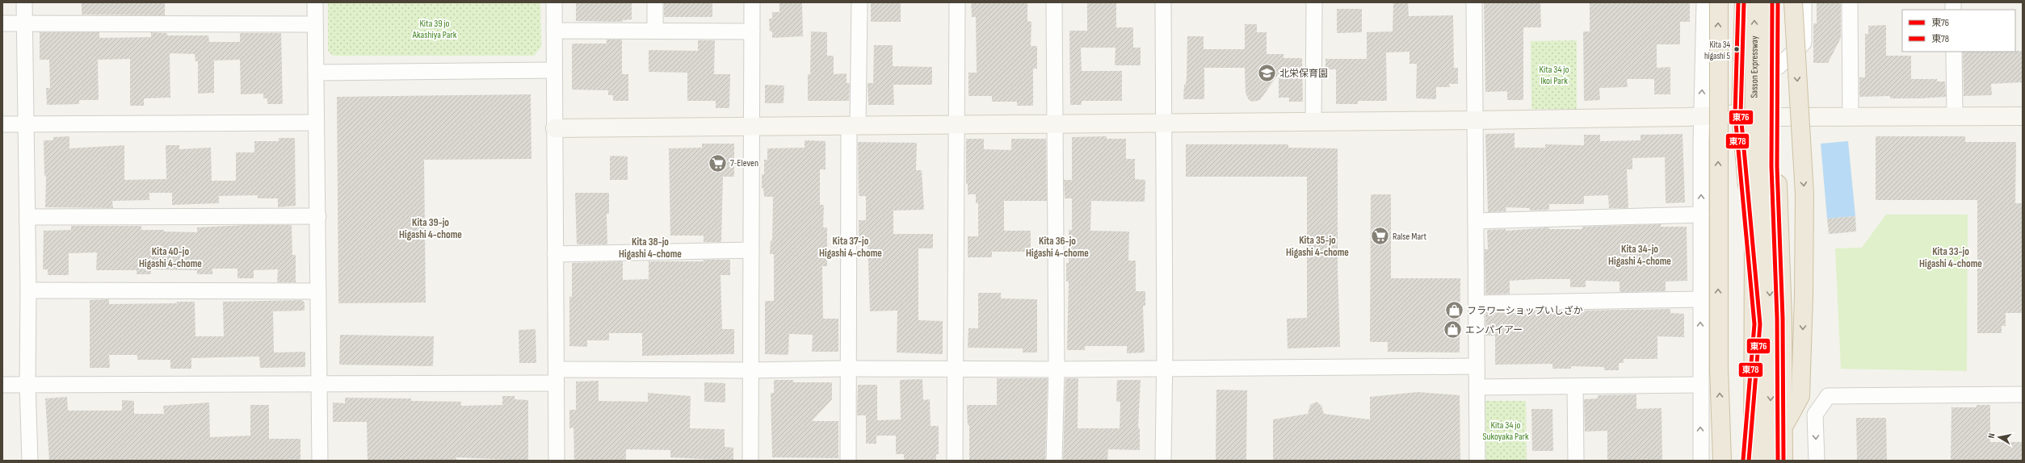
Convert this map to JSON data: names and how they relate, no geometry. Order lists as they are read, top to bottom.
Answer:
{
  "streets": {
    "highway": ["Sasson Expressway"]
  },
  "districts": [
    "Kita 39-jo Higashi 4-chome",
    "Kita 35-jo Higashi 4-chome",
    "Kita 37-jo Higashi 4-chome",
    "Kita 36-jo Higashi 4-chome",
    "Kita 38-jo Higashi 4-chome",
    "Kita 34-jo Higashi 4-chome",
    "Kita 40-jo Higashi 4-chome",
    "Kita 33-jo Higashi 4-chome"
  ],
  "parks": ["Kita 39 jo Akashiya Park", "Kita 34 jo Ikoi Park", "Kita 34 jo Sukoyaka Park"],
  "places": {
    "other": ["Kita 34 higashi 5"],
    "school or university": ["北栄保育園"],
    "supermarket": ["7-Eleven", "Ralse Mart"],
    "shop": ["フラワーショップいしざか", "エンパイアー"]
  },
  "lines": ["transit line 東76", "transit line 東78"],
  "legend": ["東76", "東78"],
  "north": "left"
}
